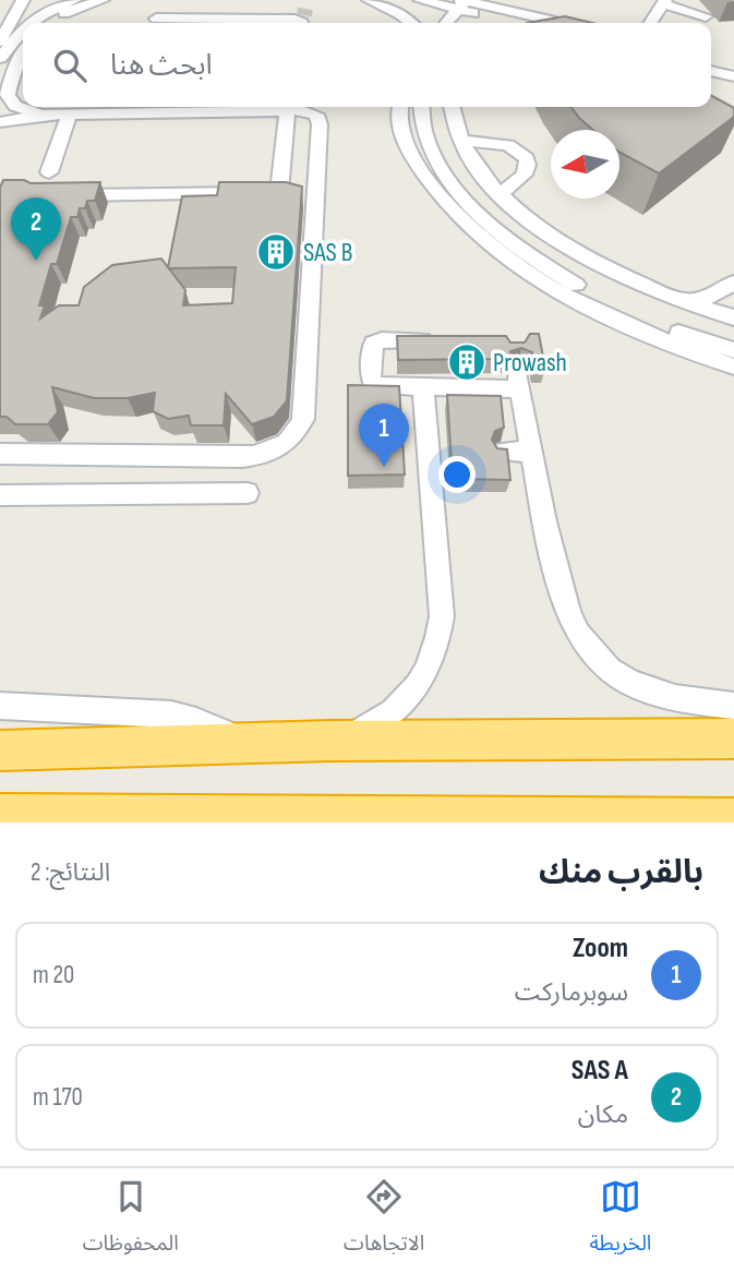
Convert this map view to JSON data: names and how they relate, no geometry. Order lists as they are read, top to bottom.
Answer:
{
  "places": {
    "building": ["SAS B", "Prowash"]
  },
  "north": "left",
  "page": {
    "search": "ابحث هنا",
    "pins": ["2", "1"],
    "heading": ["بالقرب منك", "النتائج: 2"],
    "list": [
      {
        "mark": "1",
        "name": "Zoom",
        "note": "سوبرماركت",
        "value": "20 m"
      },
      {
        "mark": "2",
        "name": "SAS A",
        "note": "مكان",
        "value": "170 m"
      }
    ],
    "nav": ["الخريطة", "الاتجاهات", "المحفوظات"]
  }
}
